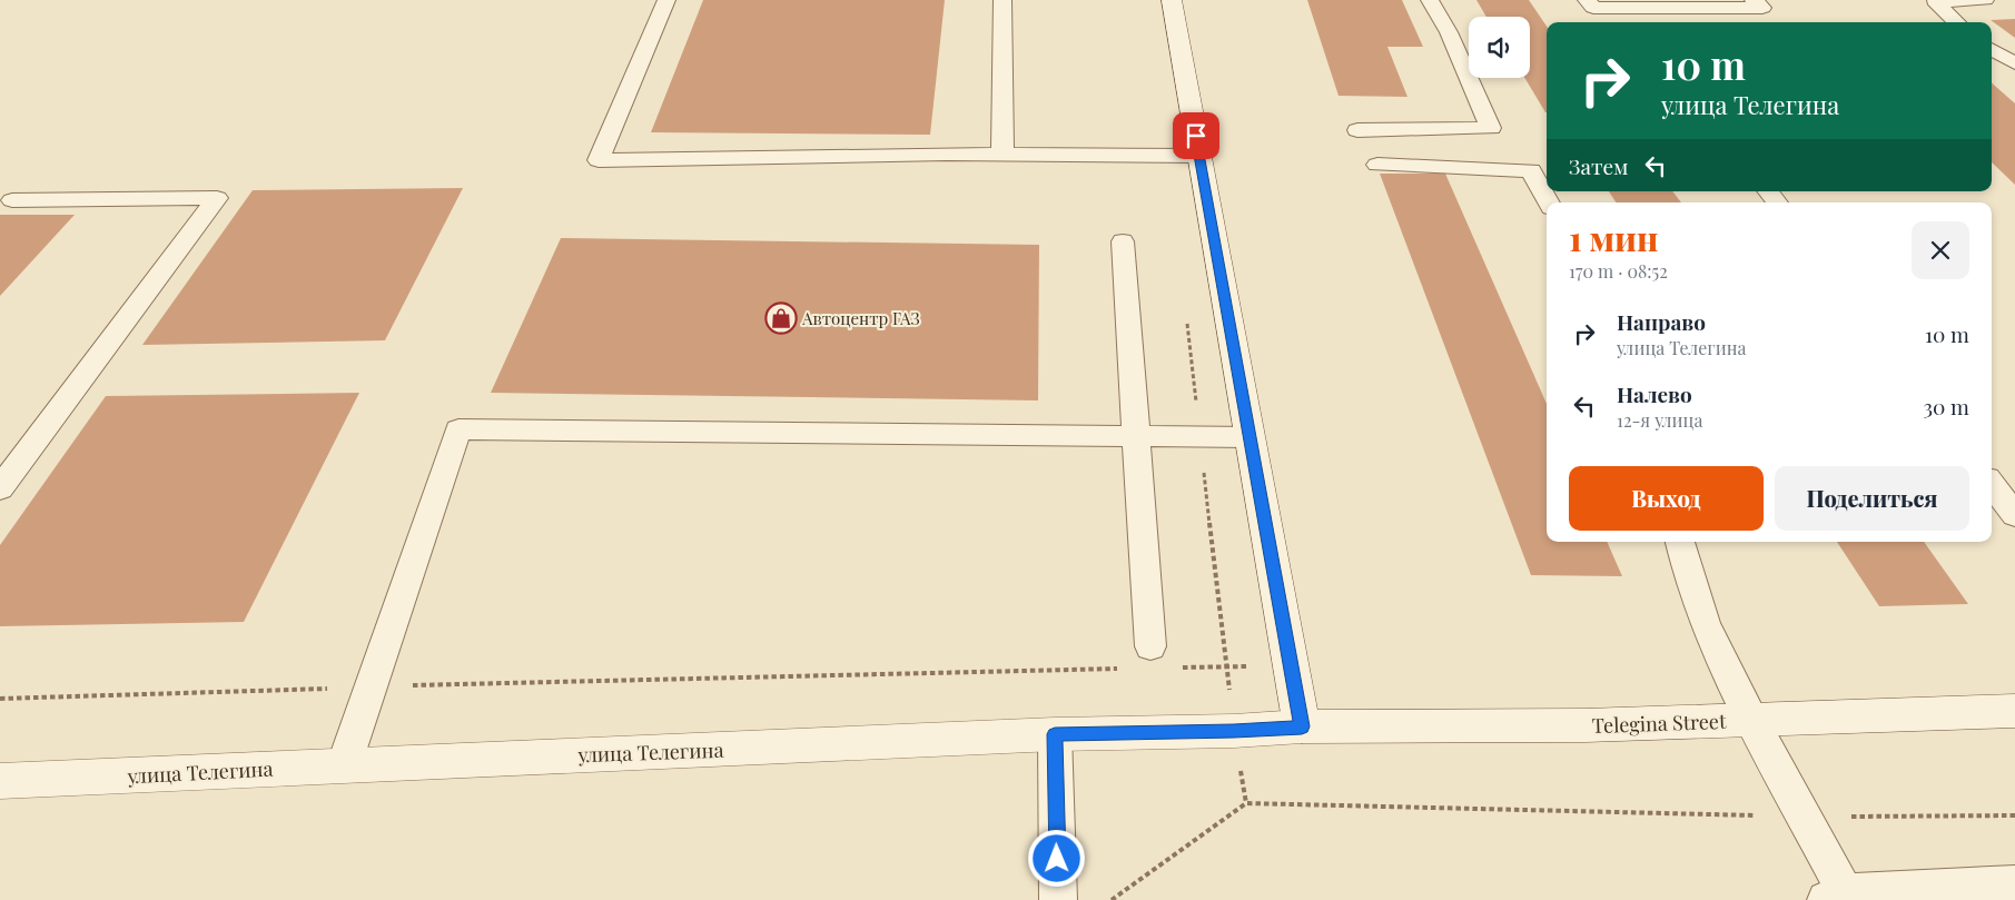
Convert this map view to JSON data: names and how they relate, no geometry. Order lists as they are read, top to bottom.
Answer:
{
  "streets": {
    "main road": ["Telegina Street", "улица Телегина"]
  },
  "crossings": [
    ["Telegina Street", "улица Телегина"]
  ],
  "places": {
    "shop": ["Автоцентр ГАЗ"]
  },
  "page": {
    "turn": ["10 m", "улица Телегина"],
    "then": "Затем",
    "heading": ["1 мин", "170 m · 08:52"],
    "list": [
      {
        "name": "Направо",
        "note": "улица Телегина",
        "value": "10 m"
      },
      {
        "name": "Налево",
        "note": "12-я улица",
        "value": "30 m"
      }
    ],
    "buttons": ["Выход", "Поделиться"]
  }
}
